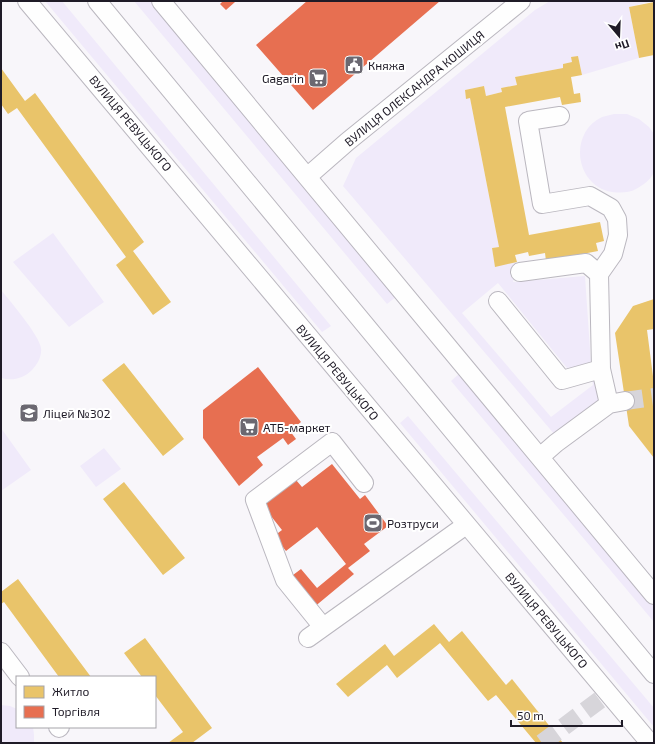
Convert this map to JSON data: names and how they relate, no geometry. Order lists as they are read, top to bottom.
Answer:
{
  "streets": {
    "street": ["ВУЛИЦЯ ОЛЕКСАНДРА КОШИЦЯ", "ВУЛИЦЯ РЕВУЦЬКОГО"]
  },
  "places": {
    "public building": ["Княжа"],
    "supermarket": ["Gagarin", "АТБ-маркет"],
    "school or university": ["Ліцей №302"],
    "sports": ["Розтруси"]
  },
  "legend": ["Житло", "Торгівля"],
  "scale_bar": "50 m",
  "north": "bottom"
}
